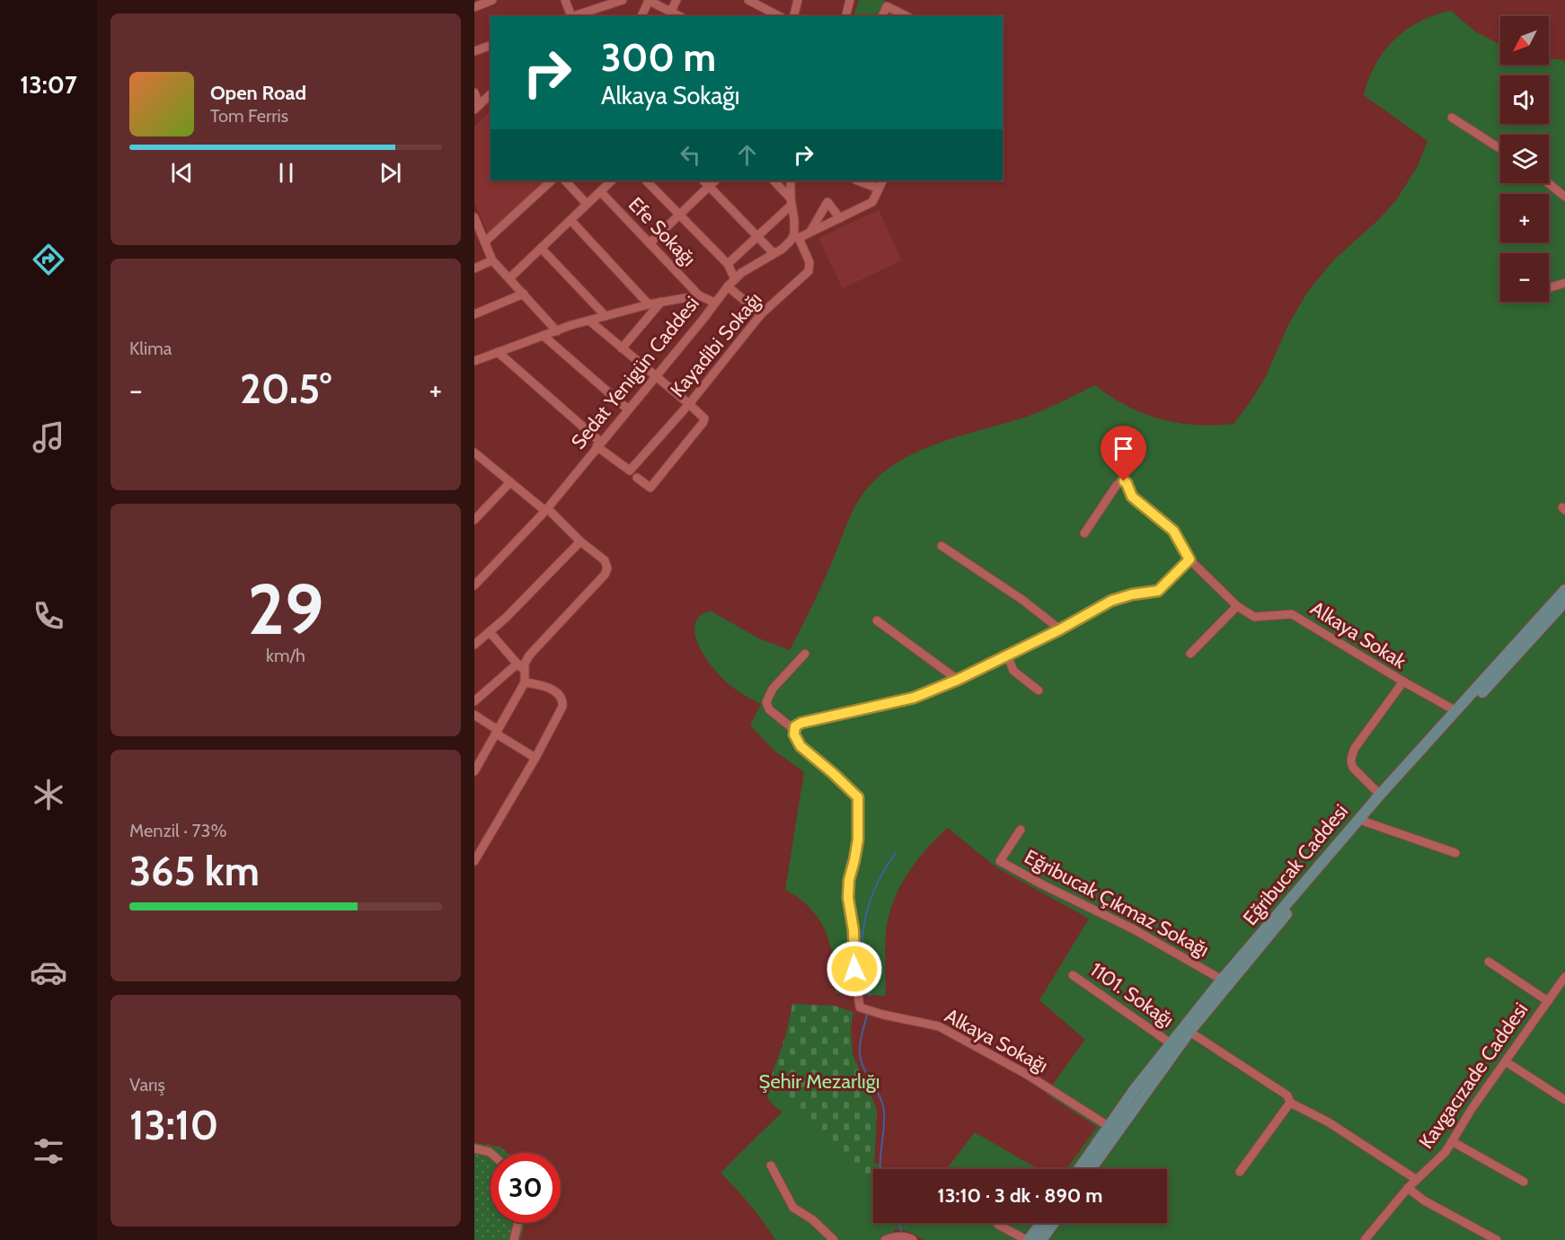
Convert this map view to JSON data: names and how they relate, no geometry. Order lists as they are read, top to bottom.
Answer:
{
  "streets": {
    "main road": ["Eğribucak Caddesi"],
    "street": [
      "Efe Sokağı",
      "Kayadibi Sokağı",
      "Sedat Yenigün Caddesi",
      "Alkaya Sokak",
      "Eğribucak Çıkmaz Sokağı",
      "1101. Sokağı",
      "Alkaya Sokağı",
      "Kavgacızade Caddesi"
    ]
  },
  "crossings": [
    ["Kayadibi Sokağı", "Sedat Yenigün Caddesi"],
    ["Alkaya Sokak", "Eğribucak Caddesi"],
    ["Eğribucak Caddesi", "Eğribucak Çıkmaz Sokağı"],
    ["Eğribucak Caddesi", "1101. Sokağı"],
    ["Eğribucak Caddesi", "Alkaya Sokağı"]
  ],
  "parks": ["Şehir Mezarlığı"],
  "north": "bottom left",
  "page": {
    "tabs": "13:07",
    "map_buttons": ["+", "−"],
    "turn": ["300 m", "Alkaya Sokağı"],
    "song": ["Open Road", "Tom Ferris"],
    "tile": [
      "Klima",
      ["29", "km/h"],
      ["Menzil · 73%", "365 km"],
      ["Varış", "13:10"]
    ],
    "heat": ["−", "20.5°", "+"],
    "limit": "30",
    "trip": "13:10 · 3 dk · 890 m"
  }
}
